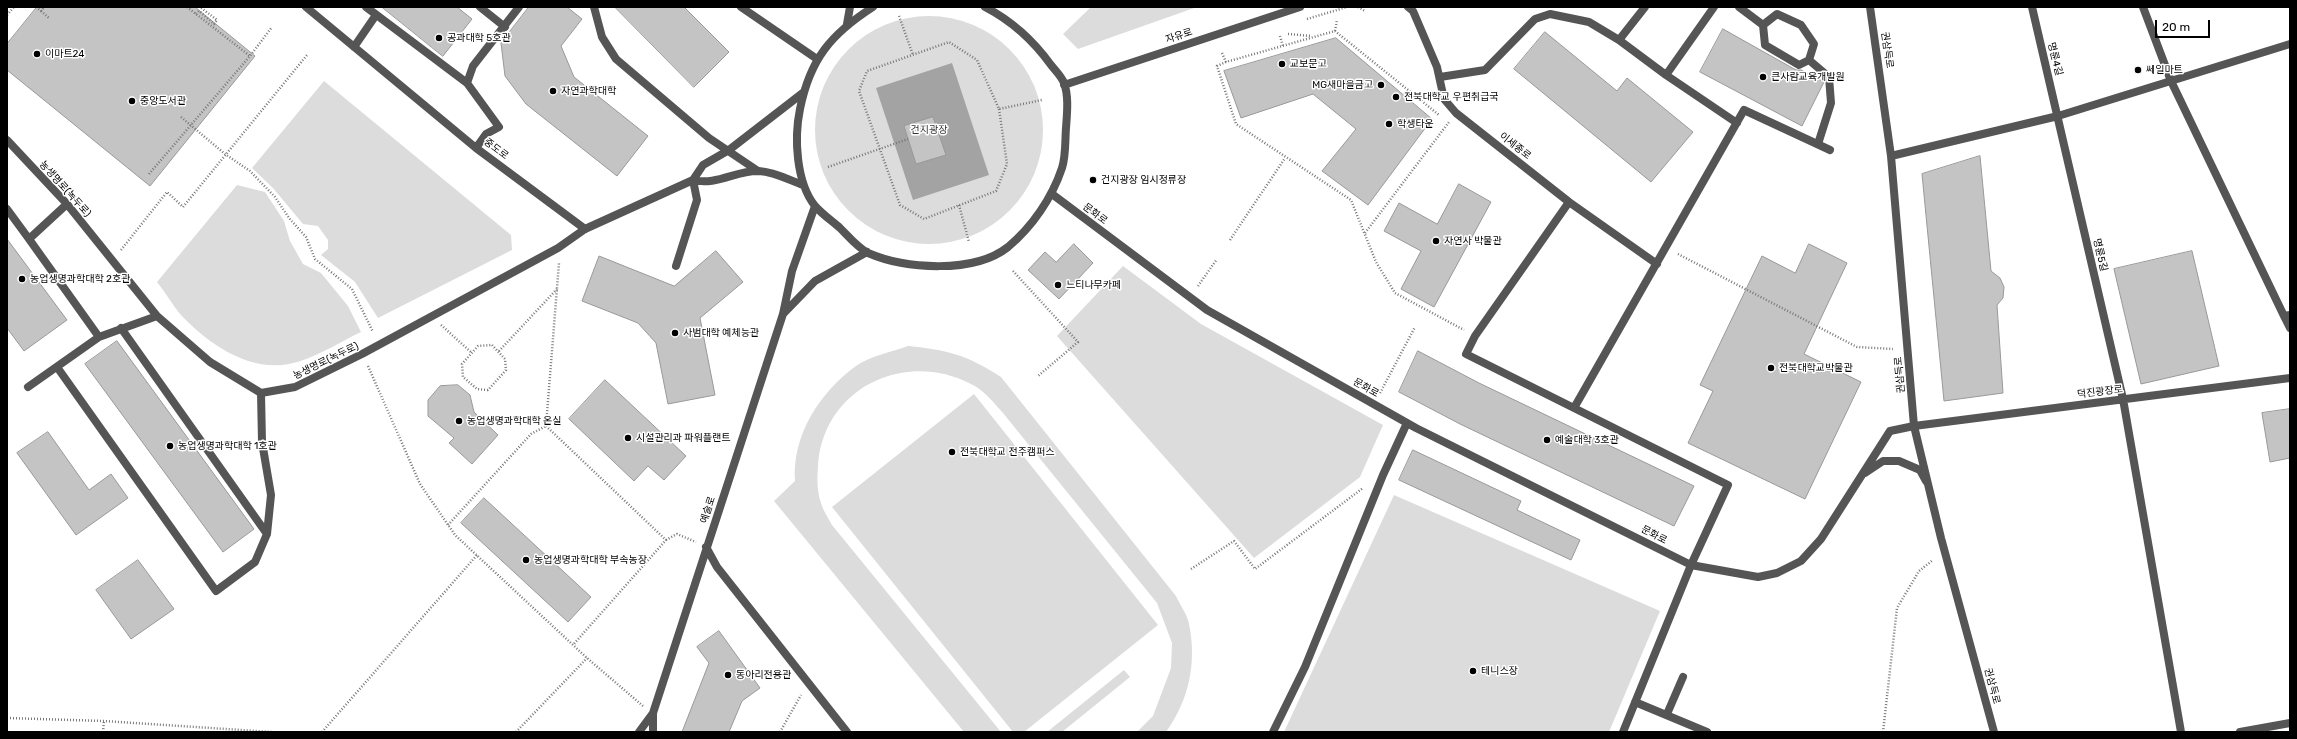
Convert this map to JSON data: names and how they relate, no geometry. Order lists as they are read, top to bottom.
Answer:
{
  "streets": {
    "street": [
      "자유로",
      "권삼득로",
      "명륜4길",
      "이세종로",
      "중도로",
      "농생명로(녹두로)",
      "문화로",
      "명륜5길",
      "덕진광장로",
      "예술로"
    ]
  },
  "crossings": [
    ["권삼득로", "덕진광장로"],
    ["명륜4길", "명륜5길"],
    ["중도로", "농생명로(녹두로)"],
    ["문화로", "덕진광장로"],
    ["명륜5길", "덕진광장로"]
  ],
  "parks": ["건지광장"],
  "places": [
    "공과대학 5호관",
    "이마트24",
    "교보문고",
    "쎄일마트",
    "큰사람교육개발원",
    "MG새마을금고",
    "자연과학대학",
    "전북대학교 우편취급국",
    "중앙도서관",
    "학생타운",
    "건지광장 임시정류장",
    "자연사 박물관",
    "농업생명과학대학 2호관",
    "느티나무카페",
    "사범대학 예체능관",
    "전북대학교박물관",
    "농업생명과학대학 온실",
    "시설관리과 파워플랜트",
    "예술대학 3호관",
    "농업생명과학대학 1호관",
    "전북대학교 전주캠퍼스",
    "농업생명과학대학 부속농장",
    "테니스장",
    "동아리전용관"
  ],
  "scale_bar": "20 m"
}
